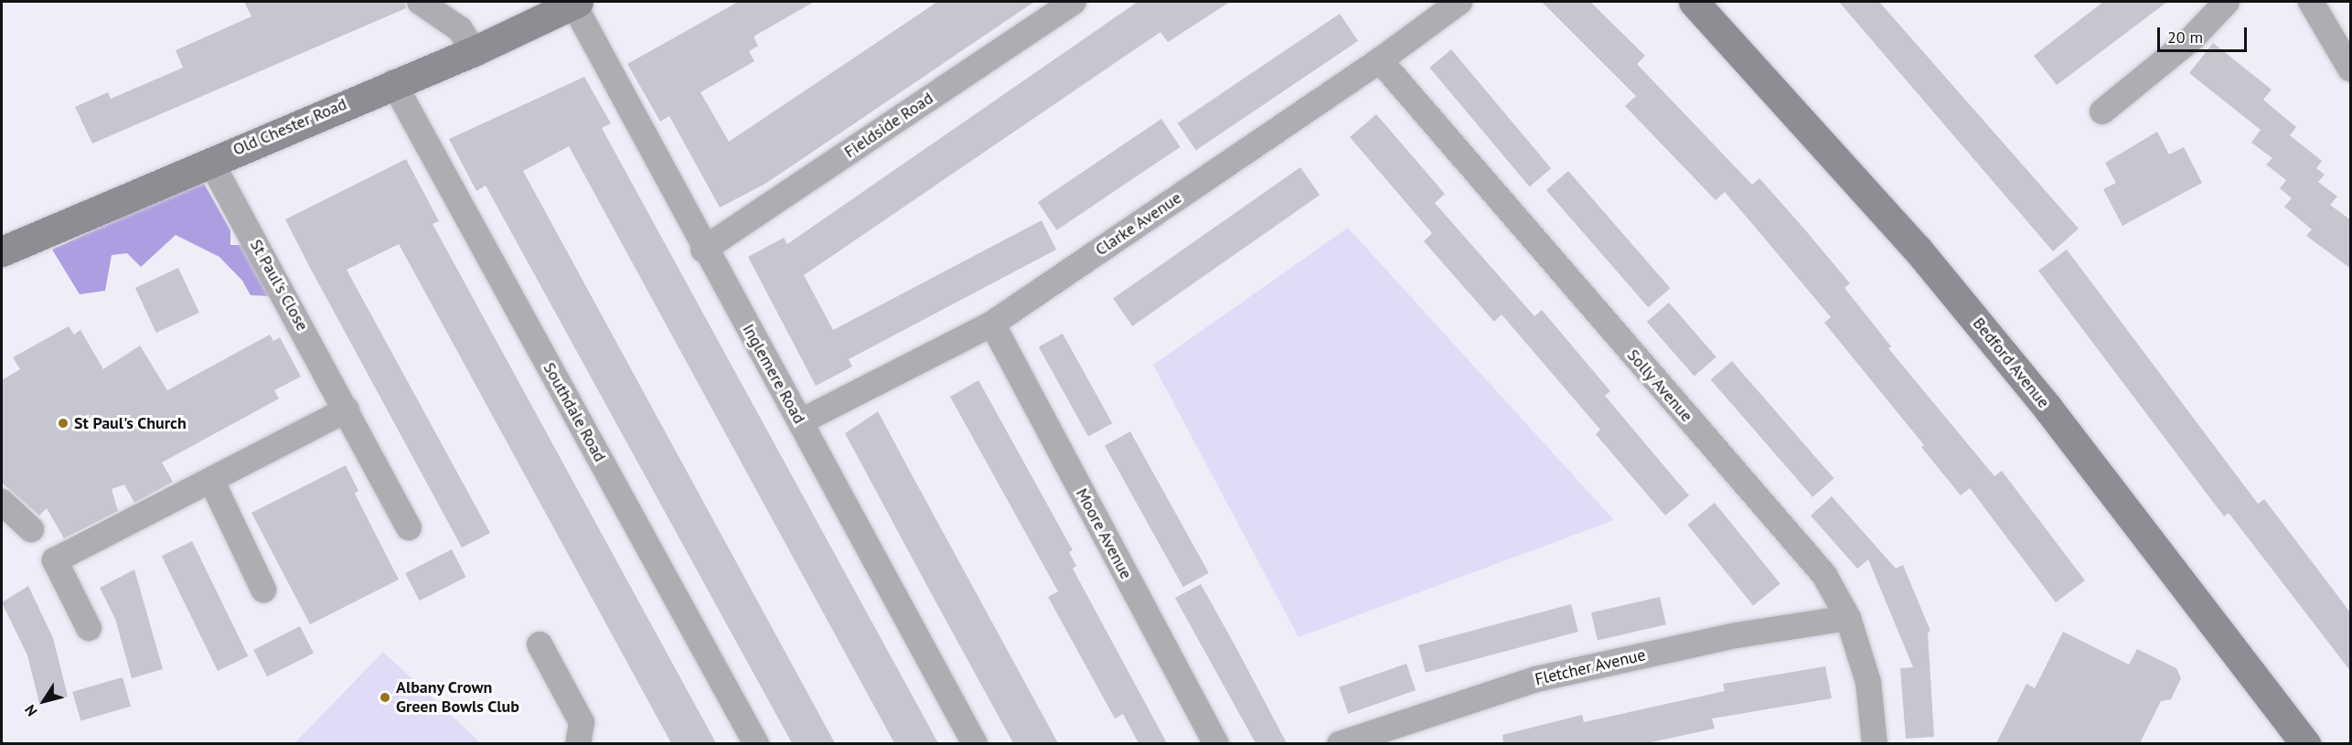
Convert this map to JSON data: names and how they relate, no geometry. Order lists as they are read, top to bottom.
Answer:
{
  "streets": {
    "main road": ["Old Chester Road", "Bedford Avenue"],
    "street": [
      "Fieldside Road",
      "Clarke Avenue",
      "St Paul's Close",
      "Inglemere Road",
      "Solly Avenue",
      "Southdale Road",
      "Moore Avenue",
      "Fletcher Avenue"
    ]
  },
  "crossings": [
    ["Fieldside Road", "Inglemere Road"],
    ["Old Chester Road", "St Paul's Close"],
    ["Old Chester Road", "Inglemere Road"],
    ["Old Chester Road", "Southdale Road"],
    ["Clarke Avenue", "Inglemere Road"],
    ["Clarke Avenue", "Solly Avenue"],
    ["Clarke Avenue", "Moore Avenue"],
    ["Solly Avenue", "Fletcher Avenue"]
  ],
  "places": ["St Paul's Church", "Albany Crown Green Bowls Club"],
  "scale_bar": "20 m",
  "north": "bottom left"
}
